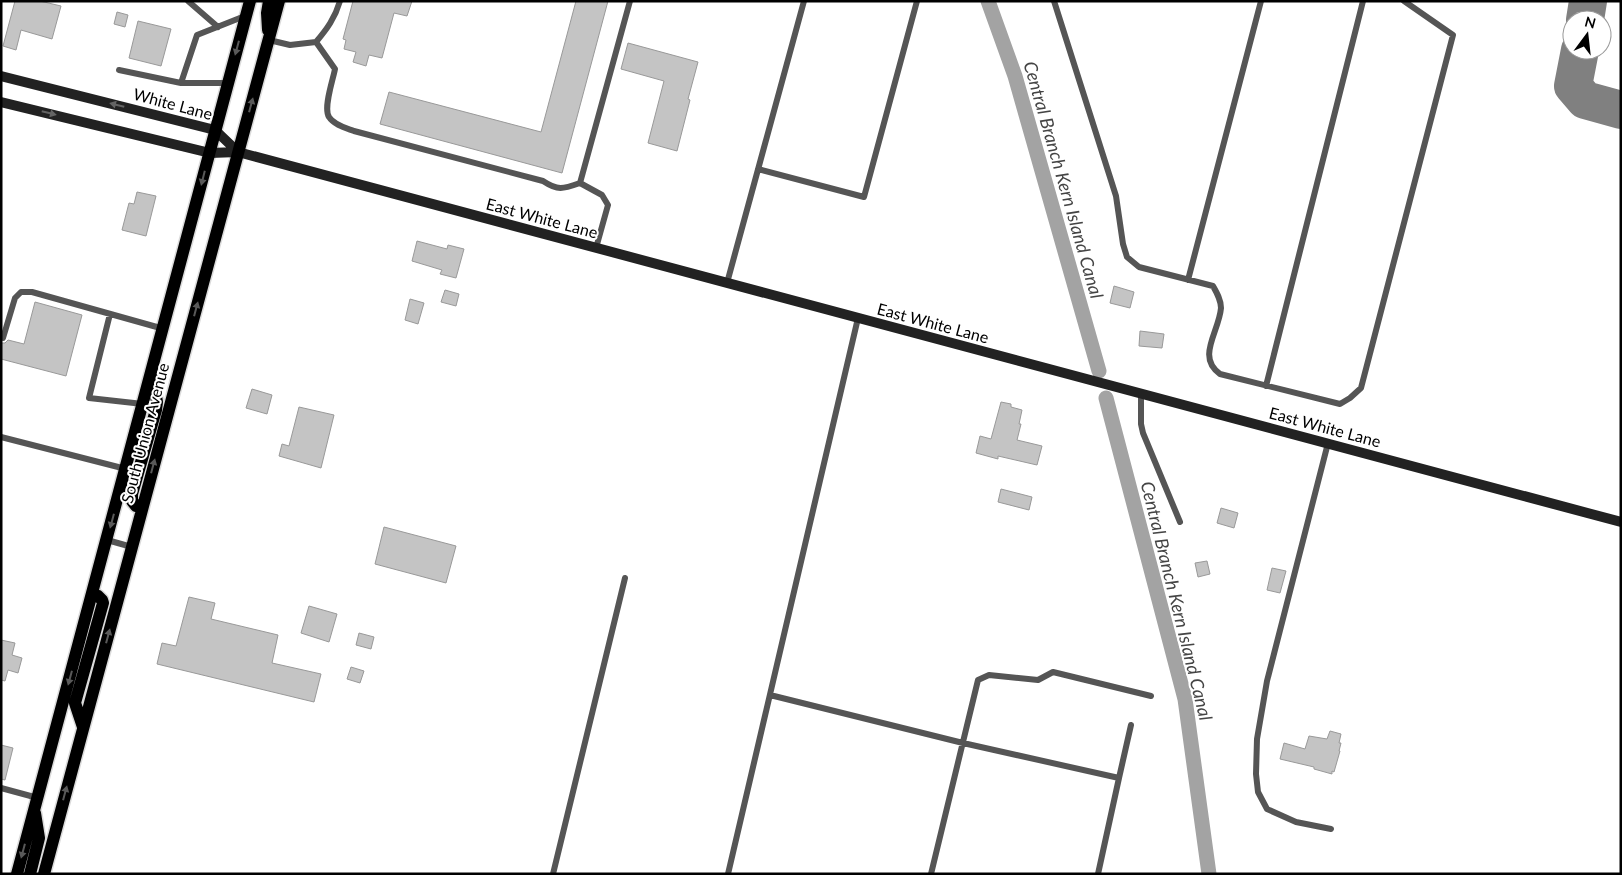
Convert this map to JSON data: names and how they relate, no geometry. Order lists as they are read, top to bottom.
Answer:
{
  "streets": {
    "main road": ["South Union Avenue"],
    "street": ["White Lane", "East White Lane"]
  },
  "crossings": [
    ["White Lane", "East White Lane"],
    ["White Lane", "South Union Avenue"],
    ["East White Lane", "South Union Avenue"]
  ],
  "water": ["Central Branch Kern Island Canal"],
  "north": "top"
}
